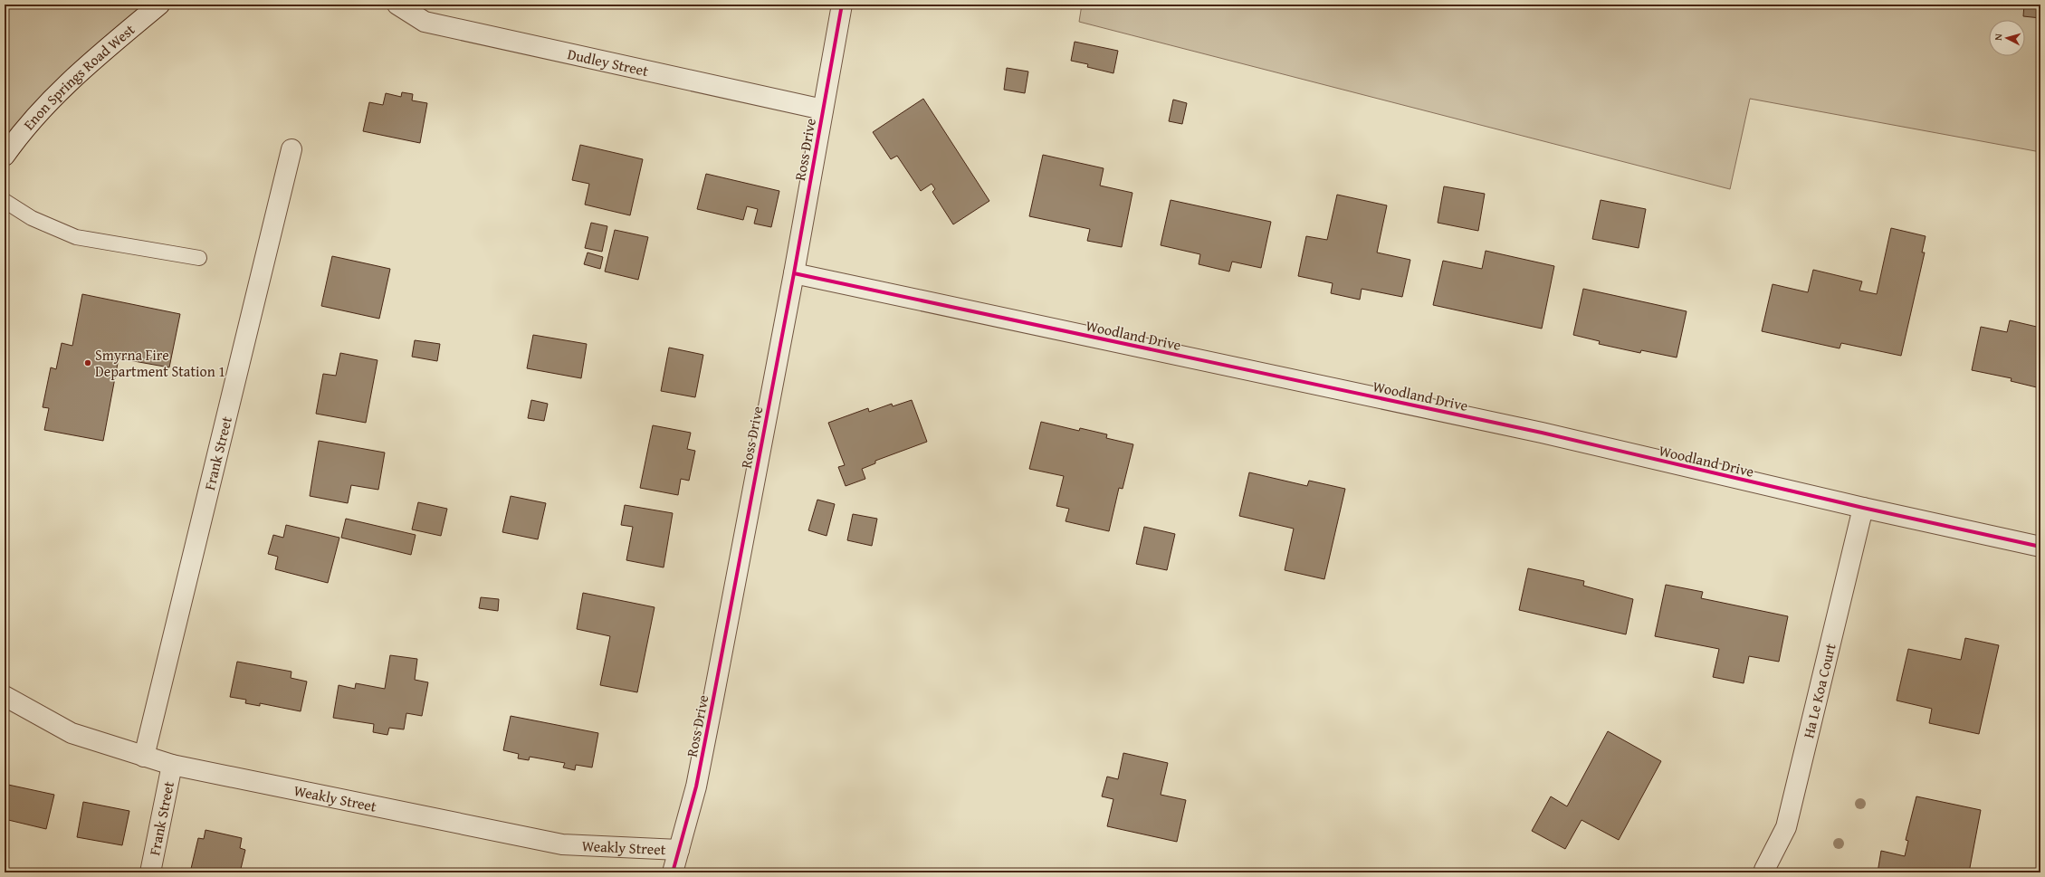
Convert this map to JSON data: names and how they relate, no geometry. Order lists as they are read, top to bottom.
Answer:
{
  "streets": {
    "street": [
      "Dudley Street",
      "Enon Springs Road West",
      "Ross Drive",
      "Woodland Drive",
      "Frank Street",
      "Ha Le Koa Court",
      "Weakly Street"
    ]
  },
  "crossings": [
    ["Dudley Street", "Ross Drive"],
    ["Ross Drive", "Woodland Drive"],
    ["Ross Drive", "Weakly Street"],
    ["Woodland Drive", "Ha Le Koa Court"],
    ["Frank Street", "Weakly Street"]
  ],
  "places": ["Smyrna Fire Department Station 1"],
  "north": "left"
}
